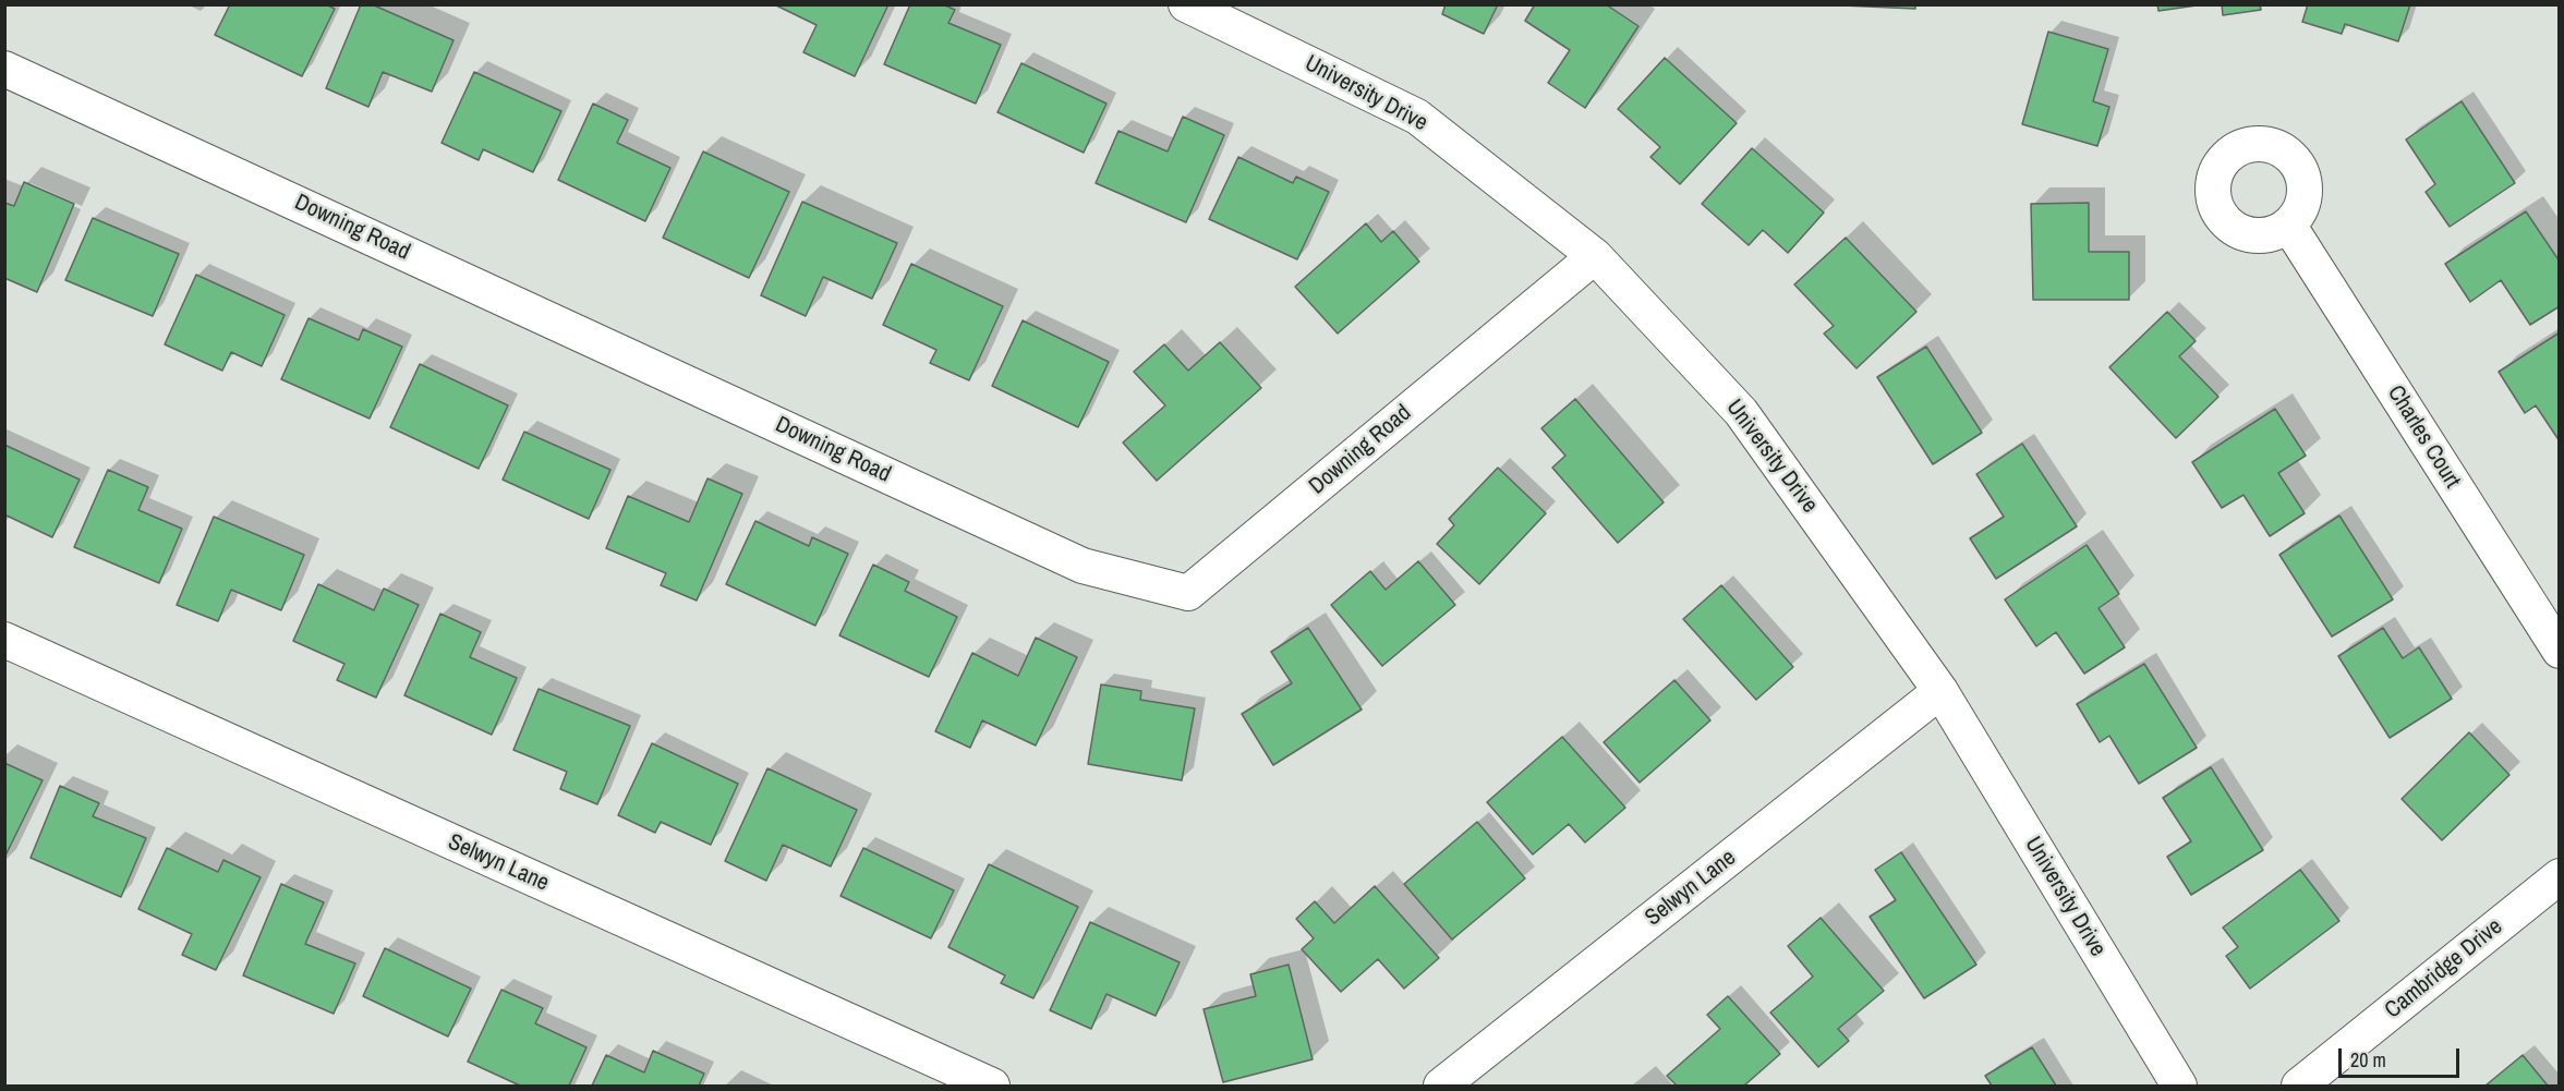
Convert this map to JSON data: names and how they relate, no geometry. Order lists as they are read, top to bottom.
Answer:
{
  "streets": {
    "street": [
      "University Drive",
      "Downing Road",
      "Charles Court",
      "Selwyn Lane",
      "Cambridge Drive"
    ]
  },
  "crossings": [
    ["University Drive", "Downing Road"],
    ["University Drive", "Selwyn Lane"]
  ],
  "scale_bar": "20 m"
}
